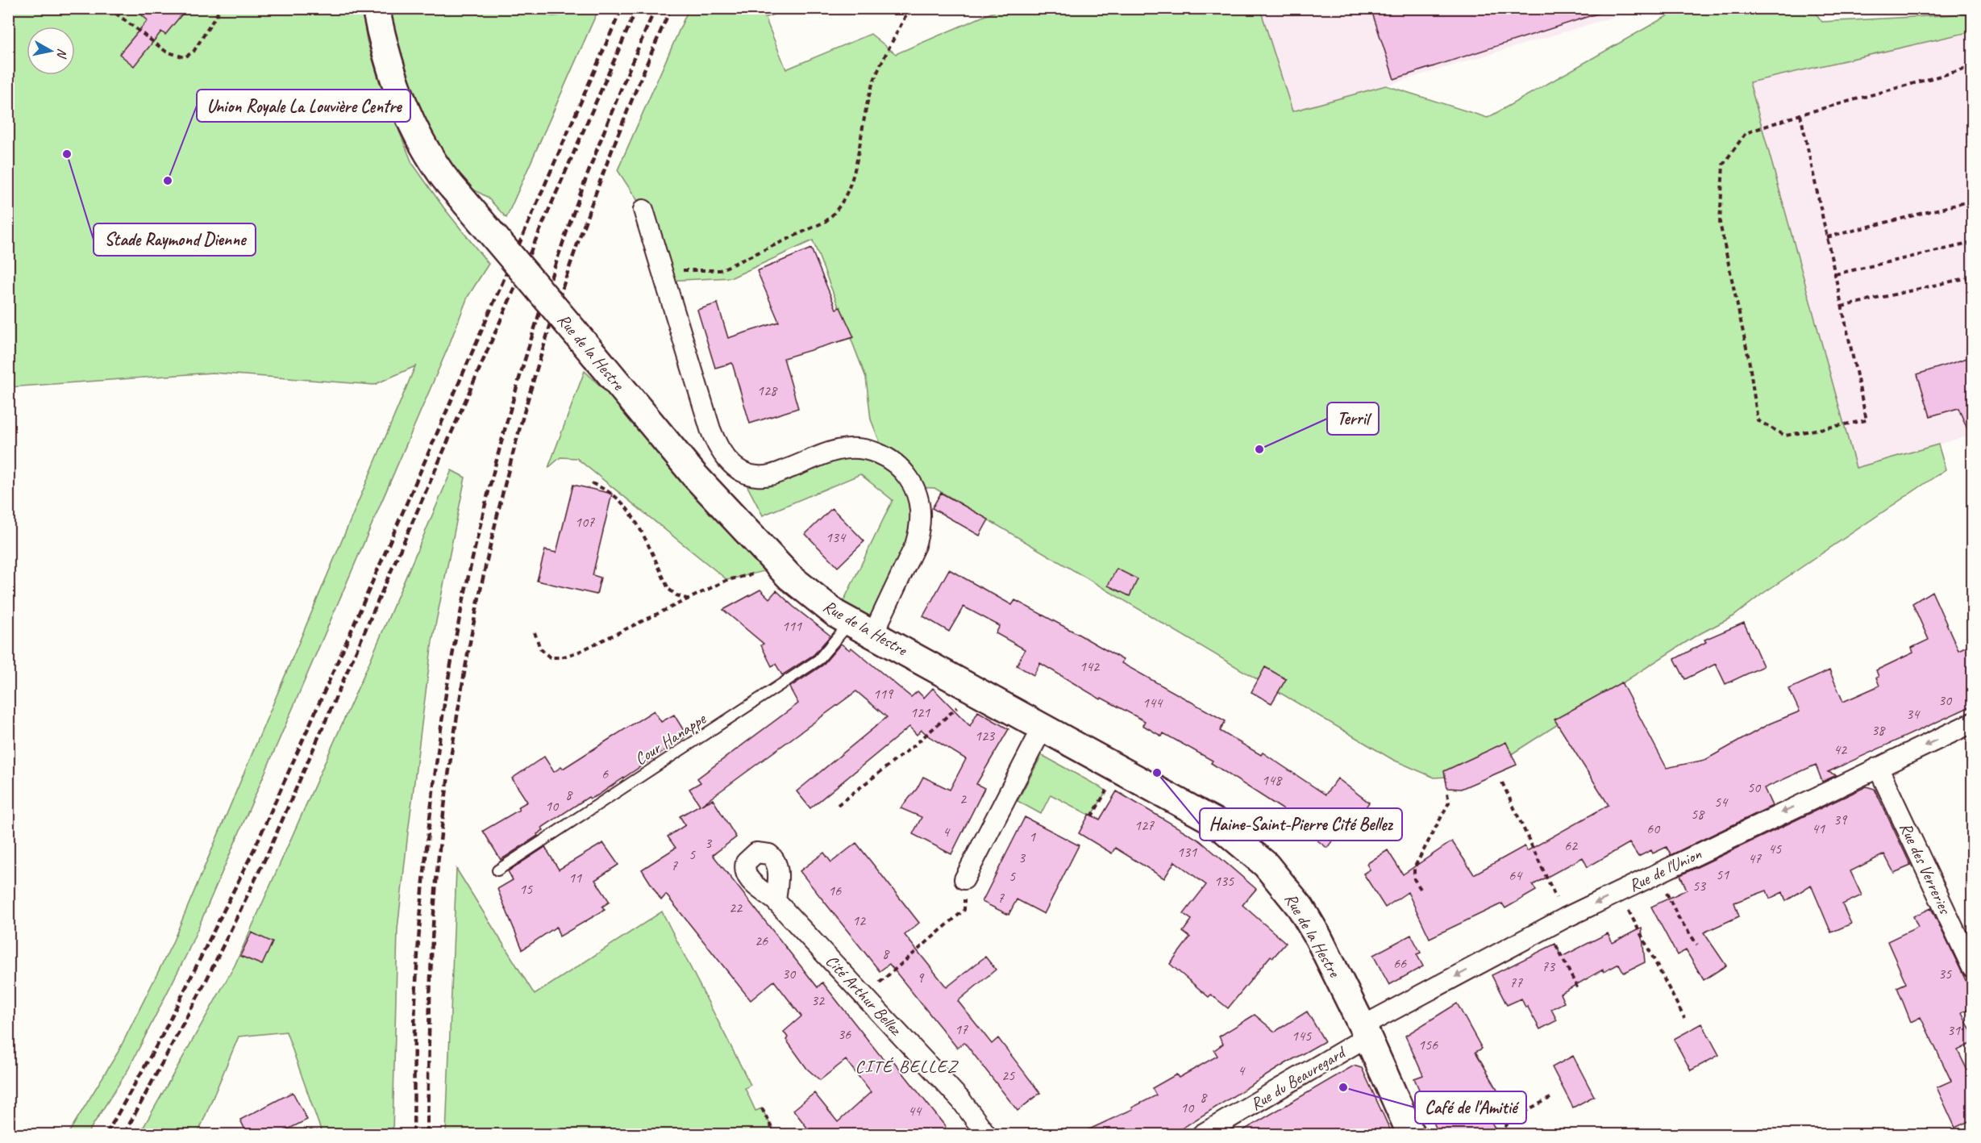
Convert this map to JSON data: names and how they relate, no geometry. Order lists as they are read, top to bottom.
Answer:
{
  "streets": {
    "street": [
      "Rue de la Hestre",
      "Rue des Verreries",
      "Rue de l'Union",
      "Cité Arthur Bellez",
      "Rue du Beauregard"
    ],
    "lane": ["Cour Hanappe"]
  },
  "crossings": [
    ["Rue de la Hestre", "Cour Hanappe"],
    ["Rue de la Hestre", "Rue de l'Union"],
    ["Rue de la Hestre", "Rue du Beauregard"],
    ["Rue des Verreries", "Rue de l'Union"],
    ["Rue de l'Union", "Rue du Beauregard"]
  ],
  "one_way": ["Rue de l'Union"],
  "districts": ["CITÉ BELLEZ"],
  "places": [
    "Stade Raymond Dienne",
    "Union Royale La Louvière Centre",
    "Terril",
    "Haine-Saint-Pierre Cité Bellez",
    "Café de l'Amitié"
  ],
  "house_numbers": [
    "128",
    "107",
    "134",
    "111",
    "142",
    "119",
    "30",
    "144",
    "121",
    "34",
    "38",
    "123",
    "42",
    "6",
    "148",
    "50",
    "8",
    "2",
    "54",
    "10",
    "58",
    "39",
    "127",
    "60",
    "41",
    "4",
    "1",
    "3",
    "62",
    "45",
    "131",
    "5",
    "3",
    "47",
    "7",
    "51",
    "64",
    "5",
    "11",
    "135",
    "53",
    "15",
    "16",
    "7",
    "22",
    "12",
    "26",
    "8",
    "66",
    "73",
    "30",
    "35",
    "9",
    "77",
    "32",
    "17",
    "31",
    "36",
    "145",
    "156",
    "4",
    "25",
    "8",
    "10",
    "44"
  ],
  "north": "right"
}
